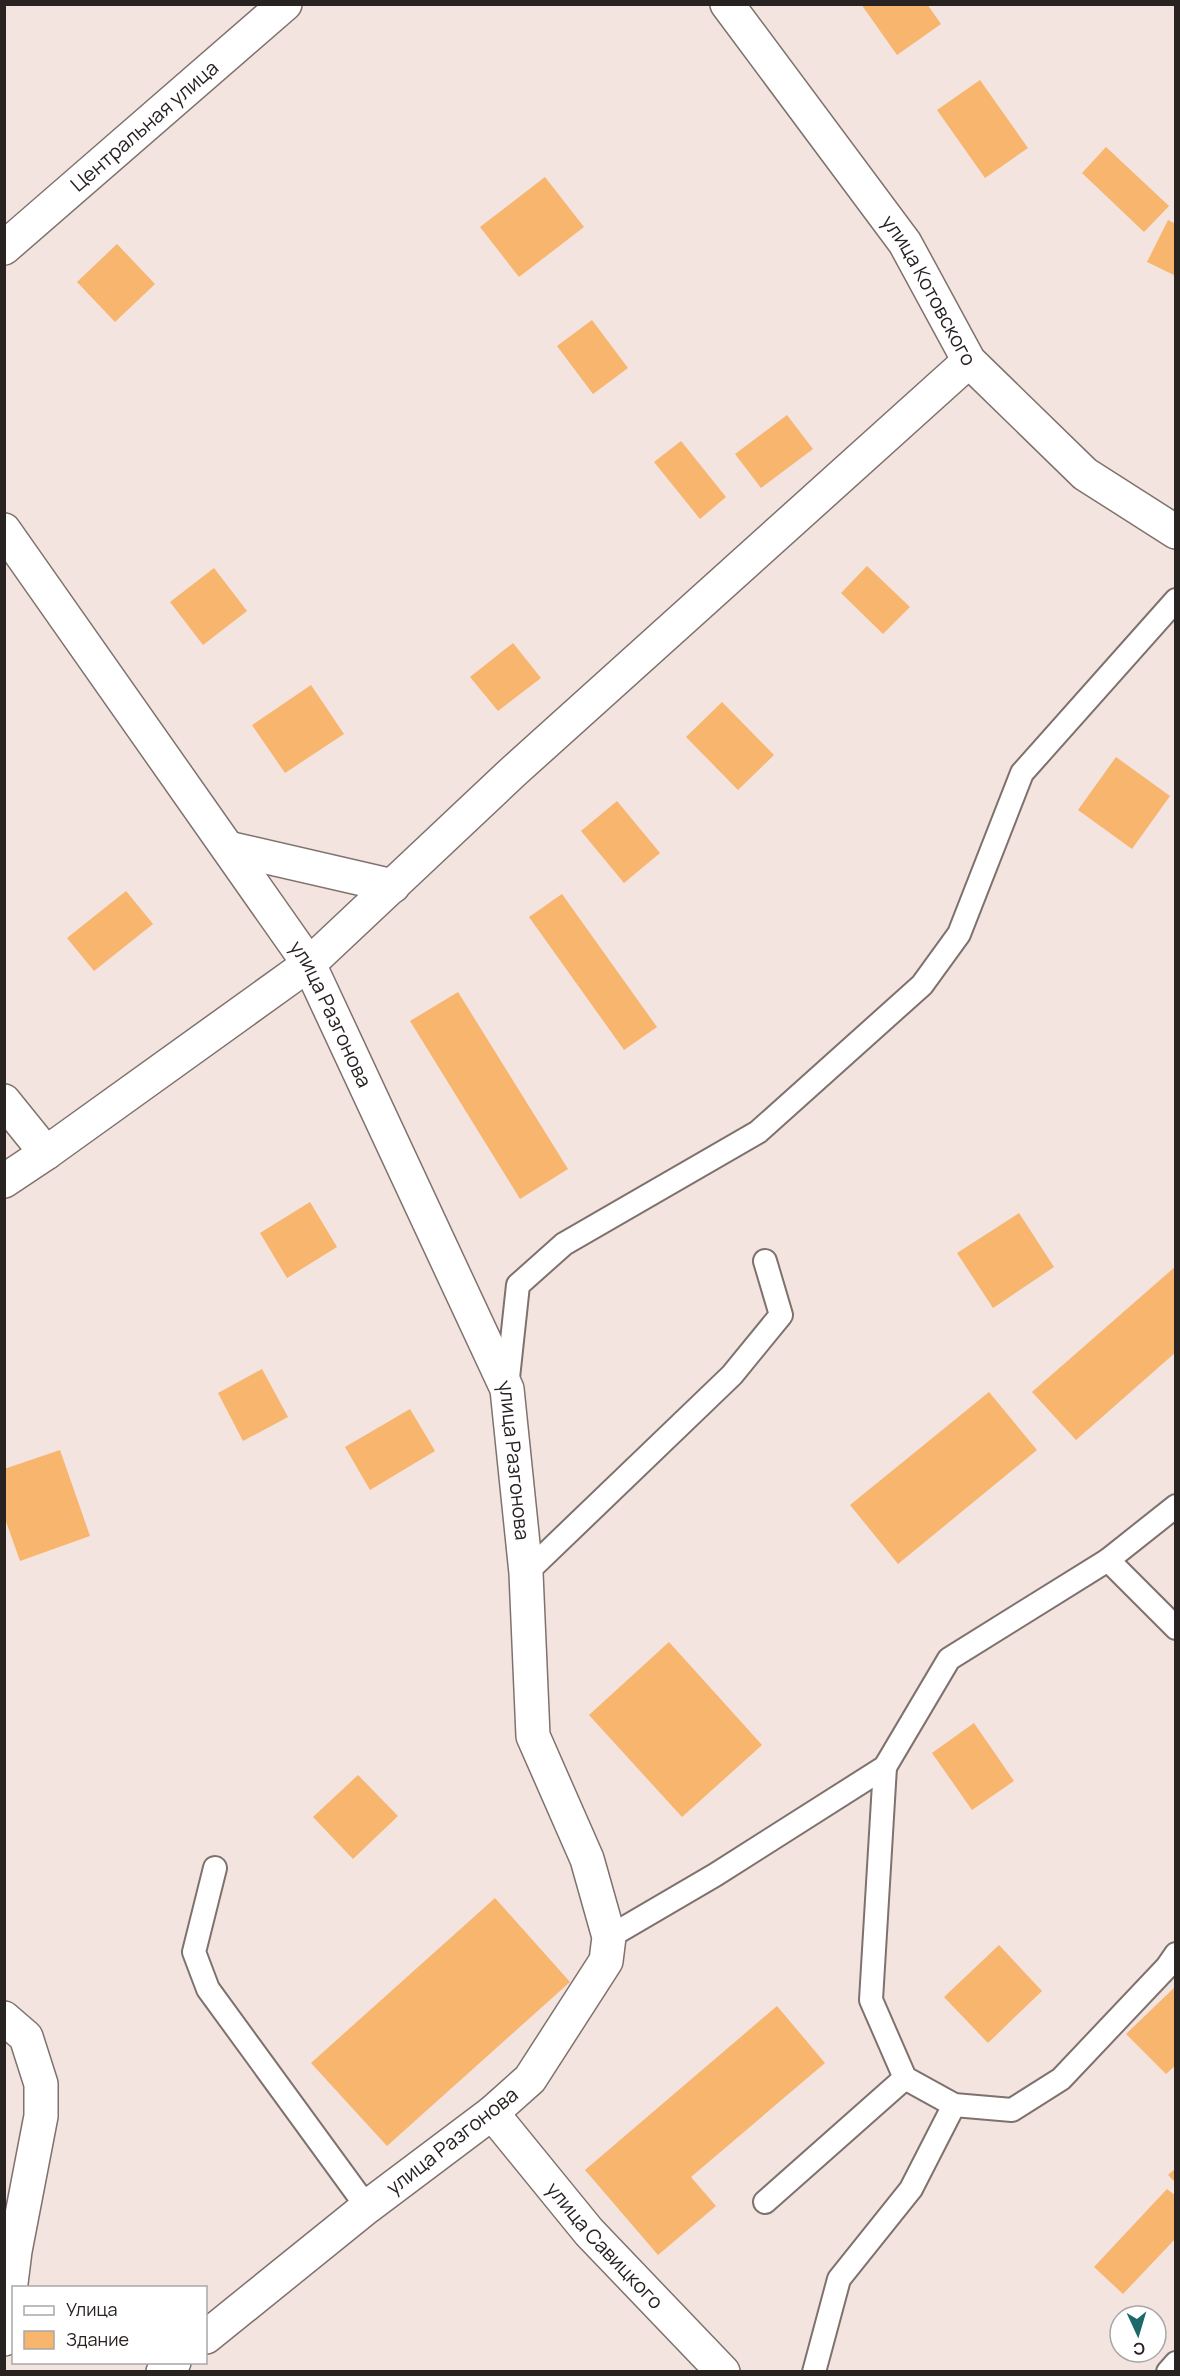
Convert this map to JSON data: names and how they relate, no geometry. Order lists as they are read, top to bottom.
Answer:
{
  "streets": {
    "street": [
      "Центральная улица",
      "улица Котовского",
      "улица Разгонова",
      "улица Савицкого"
    ]
  },
  "crossings": [
    ["улица Разгонова", "улица Савицкого"]
  ],
  "legend": ["Улица", "Здание"],
  "north": "bottom"
}
